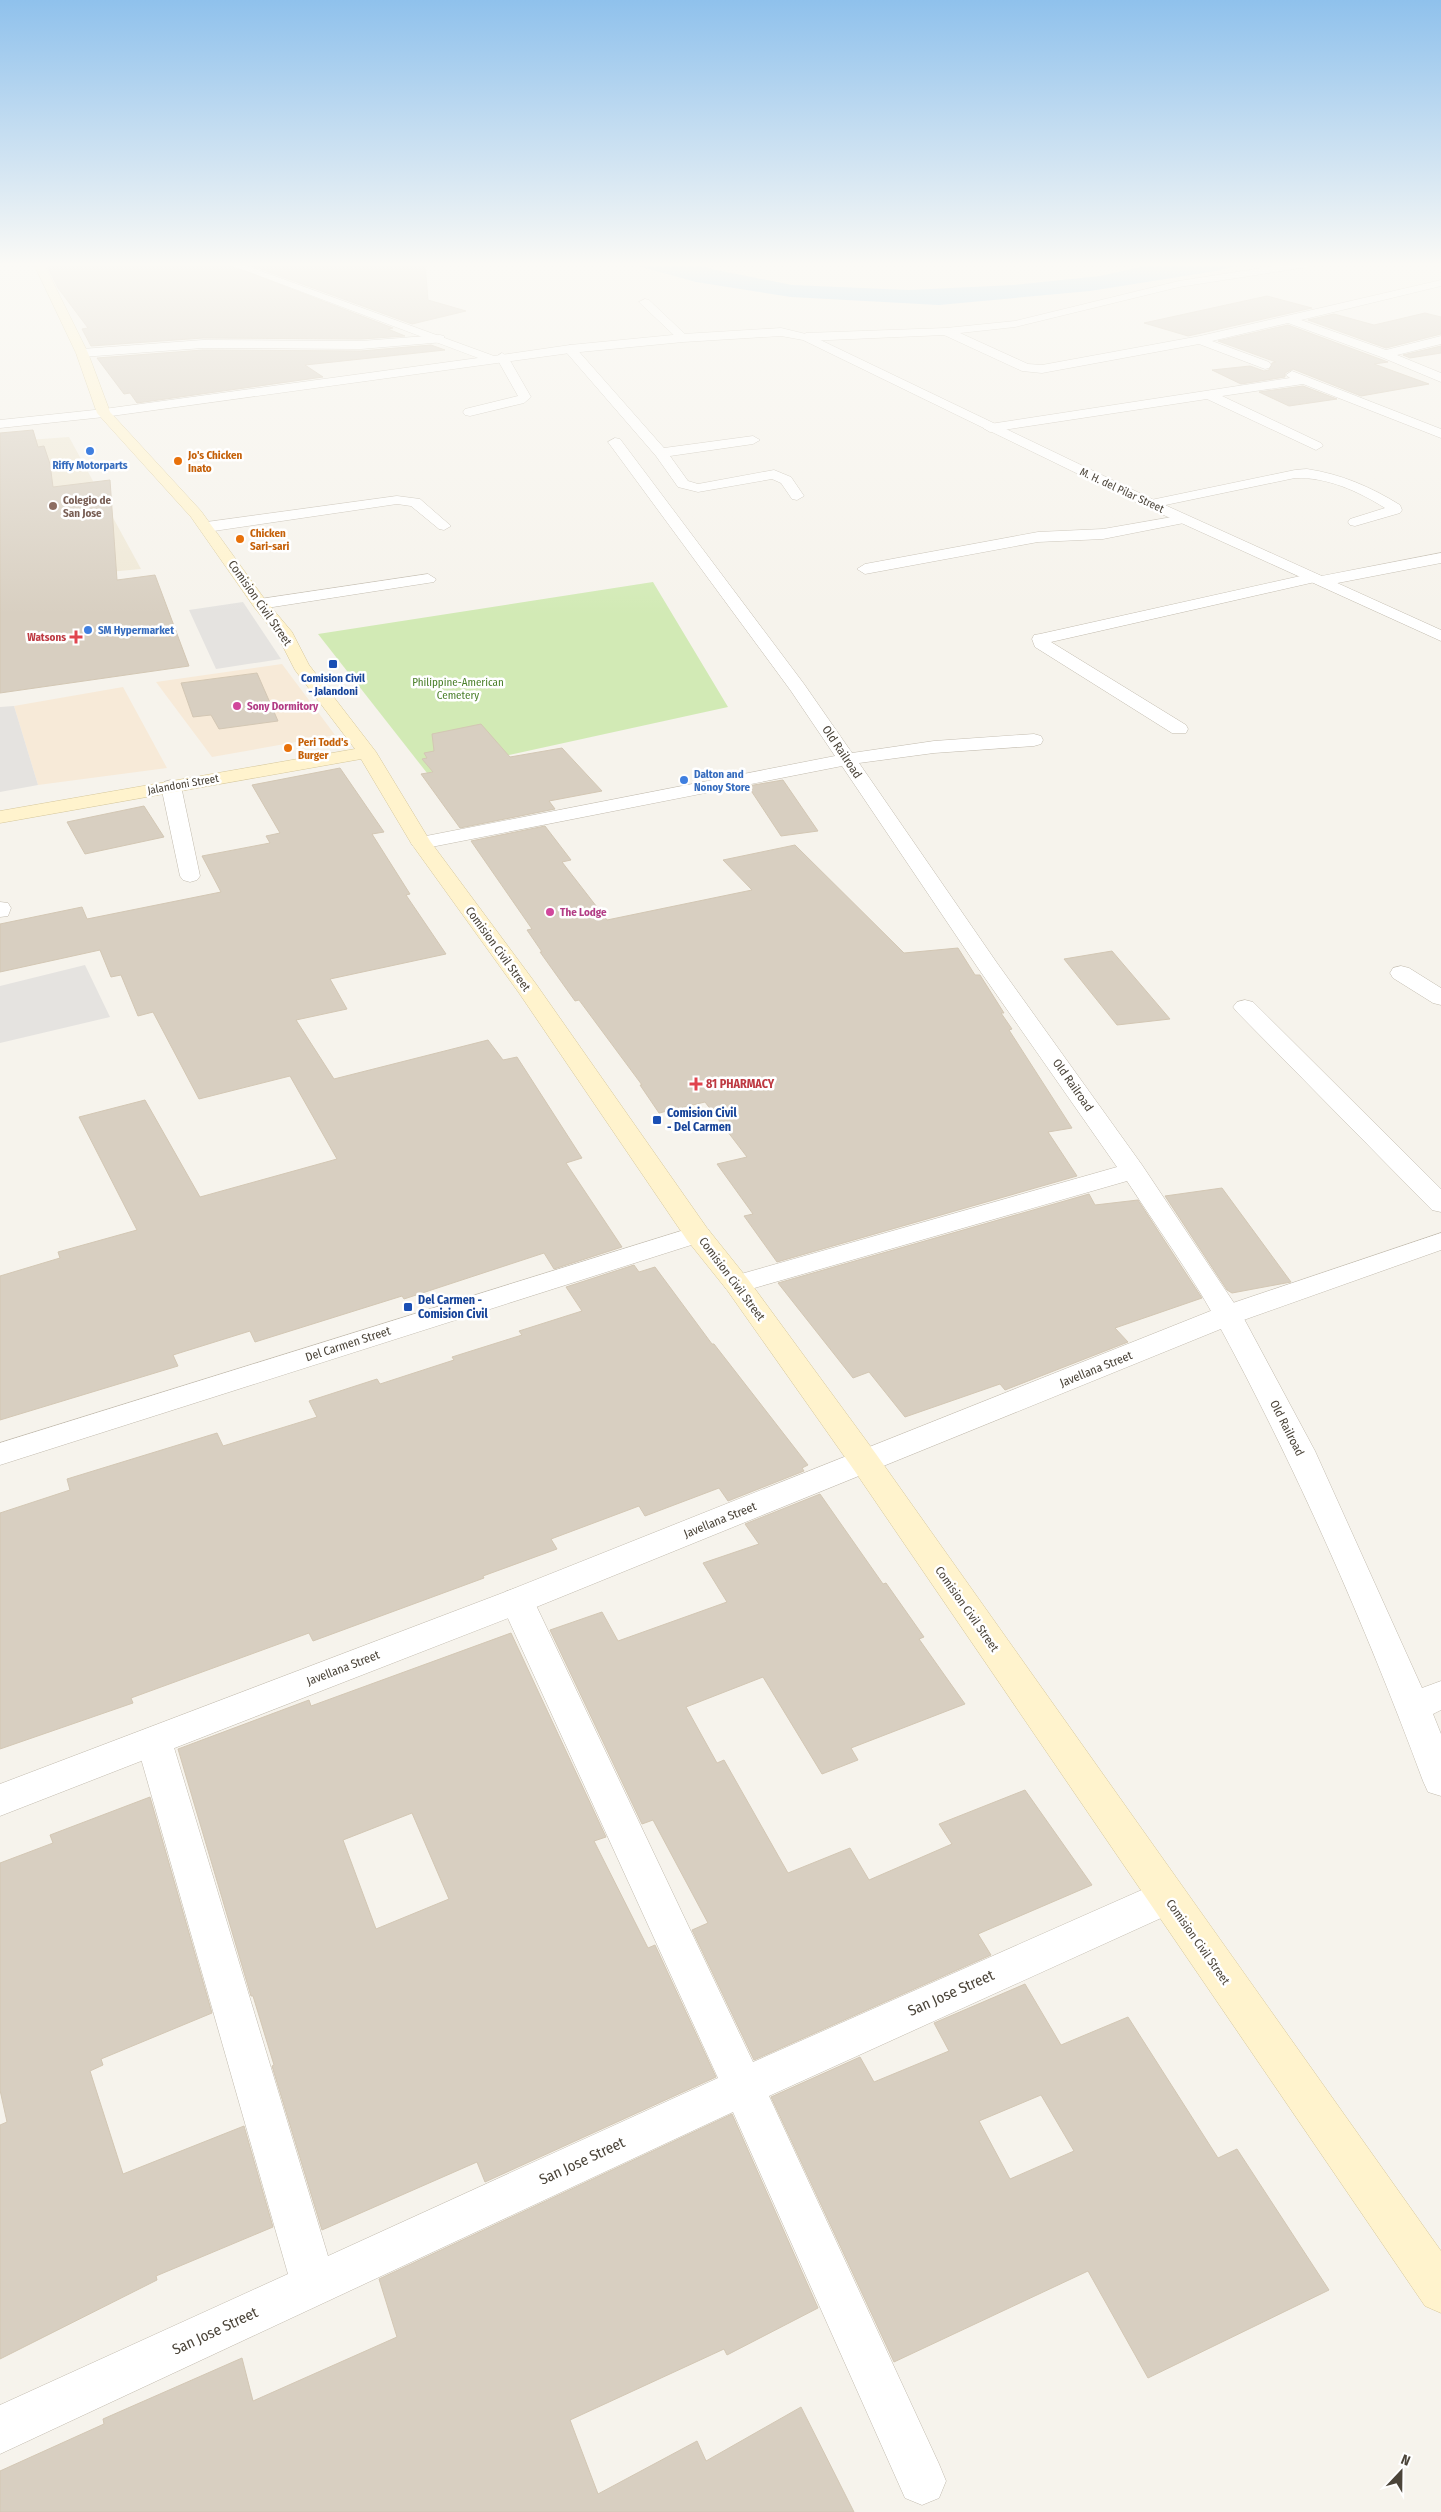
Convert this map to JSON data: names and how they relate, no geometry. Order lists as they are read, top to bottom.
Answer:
{
  "streets": {
    "main road": ["Comision Civil Street", "Jalandoni Street"],
    "street": [
      "M. H. del Pilar Street",
      "Old Railroad",
      "Del Carmen Street",
      "Javellana Street",
      "San Jose Street"
    ]
  },
  "crossings": [
    ["Comision Civil Street", "Jalandoni Street"],
    ["Comision Civil Street", "Del Carmen Street"],
    ["Comision Civil Street", "Javellana Street"],
    ["Comision Civil Street", "San Jose Street"],
    ["Old Railroad", "Javellana Street"]
  ],
  "parks": ["Philippine-American Cemetery"],
  "places": {
    "other": [
      "Riffy Motorparts",
      "Jo's Chicken Inato",
      "Colegio de San Jose",
      "Chicken Sari-sari",
      "SM Hypermarket",
      "Sony Dormitory",
      "Peri Todd's Burger",
      "Dalton and Nonoy Store",
      "The Lodge"
    ],
    "health": ["Watsons", "81 PHARMACY"],
    "transit": ["Comision Civil - Jalandoni", "Comision Civil - Del Carmen", "Del Carmen - Comision Civil"]
  },
  "north": "top"
}
